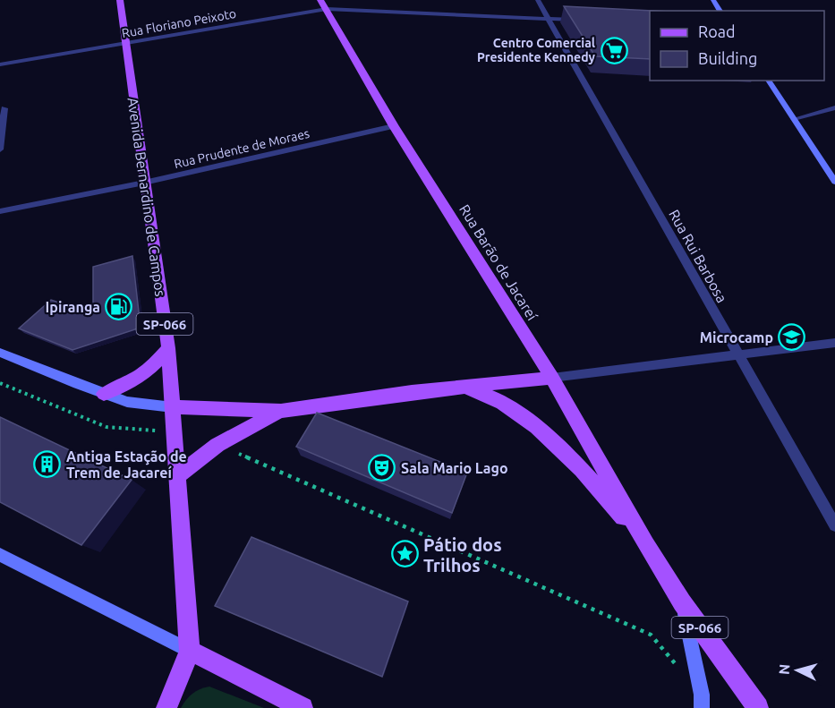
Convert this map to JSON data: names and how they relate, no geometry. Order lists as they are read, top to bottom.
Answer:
{
  "streets": {
    "main road": ["Avenida Bernardino de Campos", "Rua Barão de Jacareí", "SP-066"],
    "street": ["Rua Floriano Peixoto", "Rua Prudente de Moraes", "Rua Rui Barbosa"]
  },
  "crossings": [
    ["Rua Floriano Peixoto", "Avenida Bernardino de Campos"],
    ["Rua Floriano Peixoto", "Rua Rui Barbosa"],
    ["Rua Floriano Peixoto", "Rua Barão de Jacareí"],
    ["Rua Prudente de Moraes", "Avenida Bernardino de Campos"],
    ["Rua Prudente de Moraes", "Rua Barão de Jacareí"],
    ["Avenida Bernardino de Campos", "SP-066"],
    ["Rua Barão de Jacareí", "SP-066"]
  ],
  "places": {
    "supermarket": ["Centro Comercial Presidente Kennedy"],
    "fuel station": ["Ipiranga"],
    "school or university": ["Microcamp"],
    "building": ["Antiga Estação de Trem de Jacareí"],
    "theatre": ["Sala Mario Lago"],
    "place": ["Pátio dos Trilhos"]
  },
  "legend": ["Road", "Building"],
  "north": "left"
}
